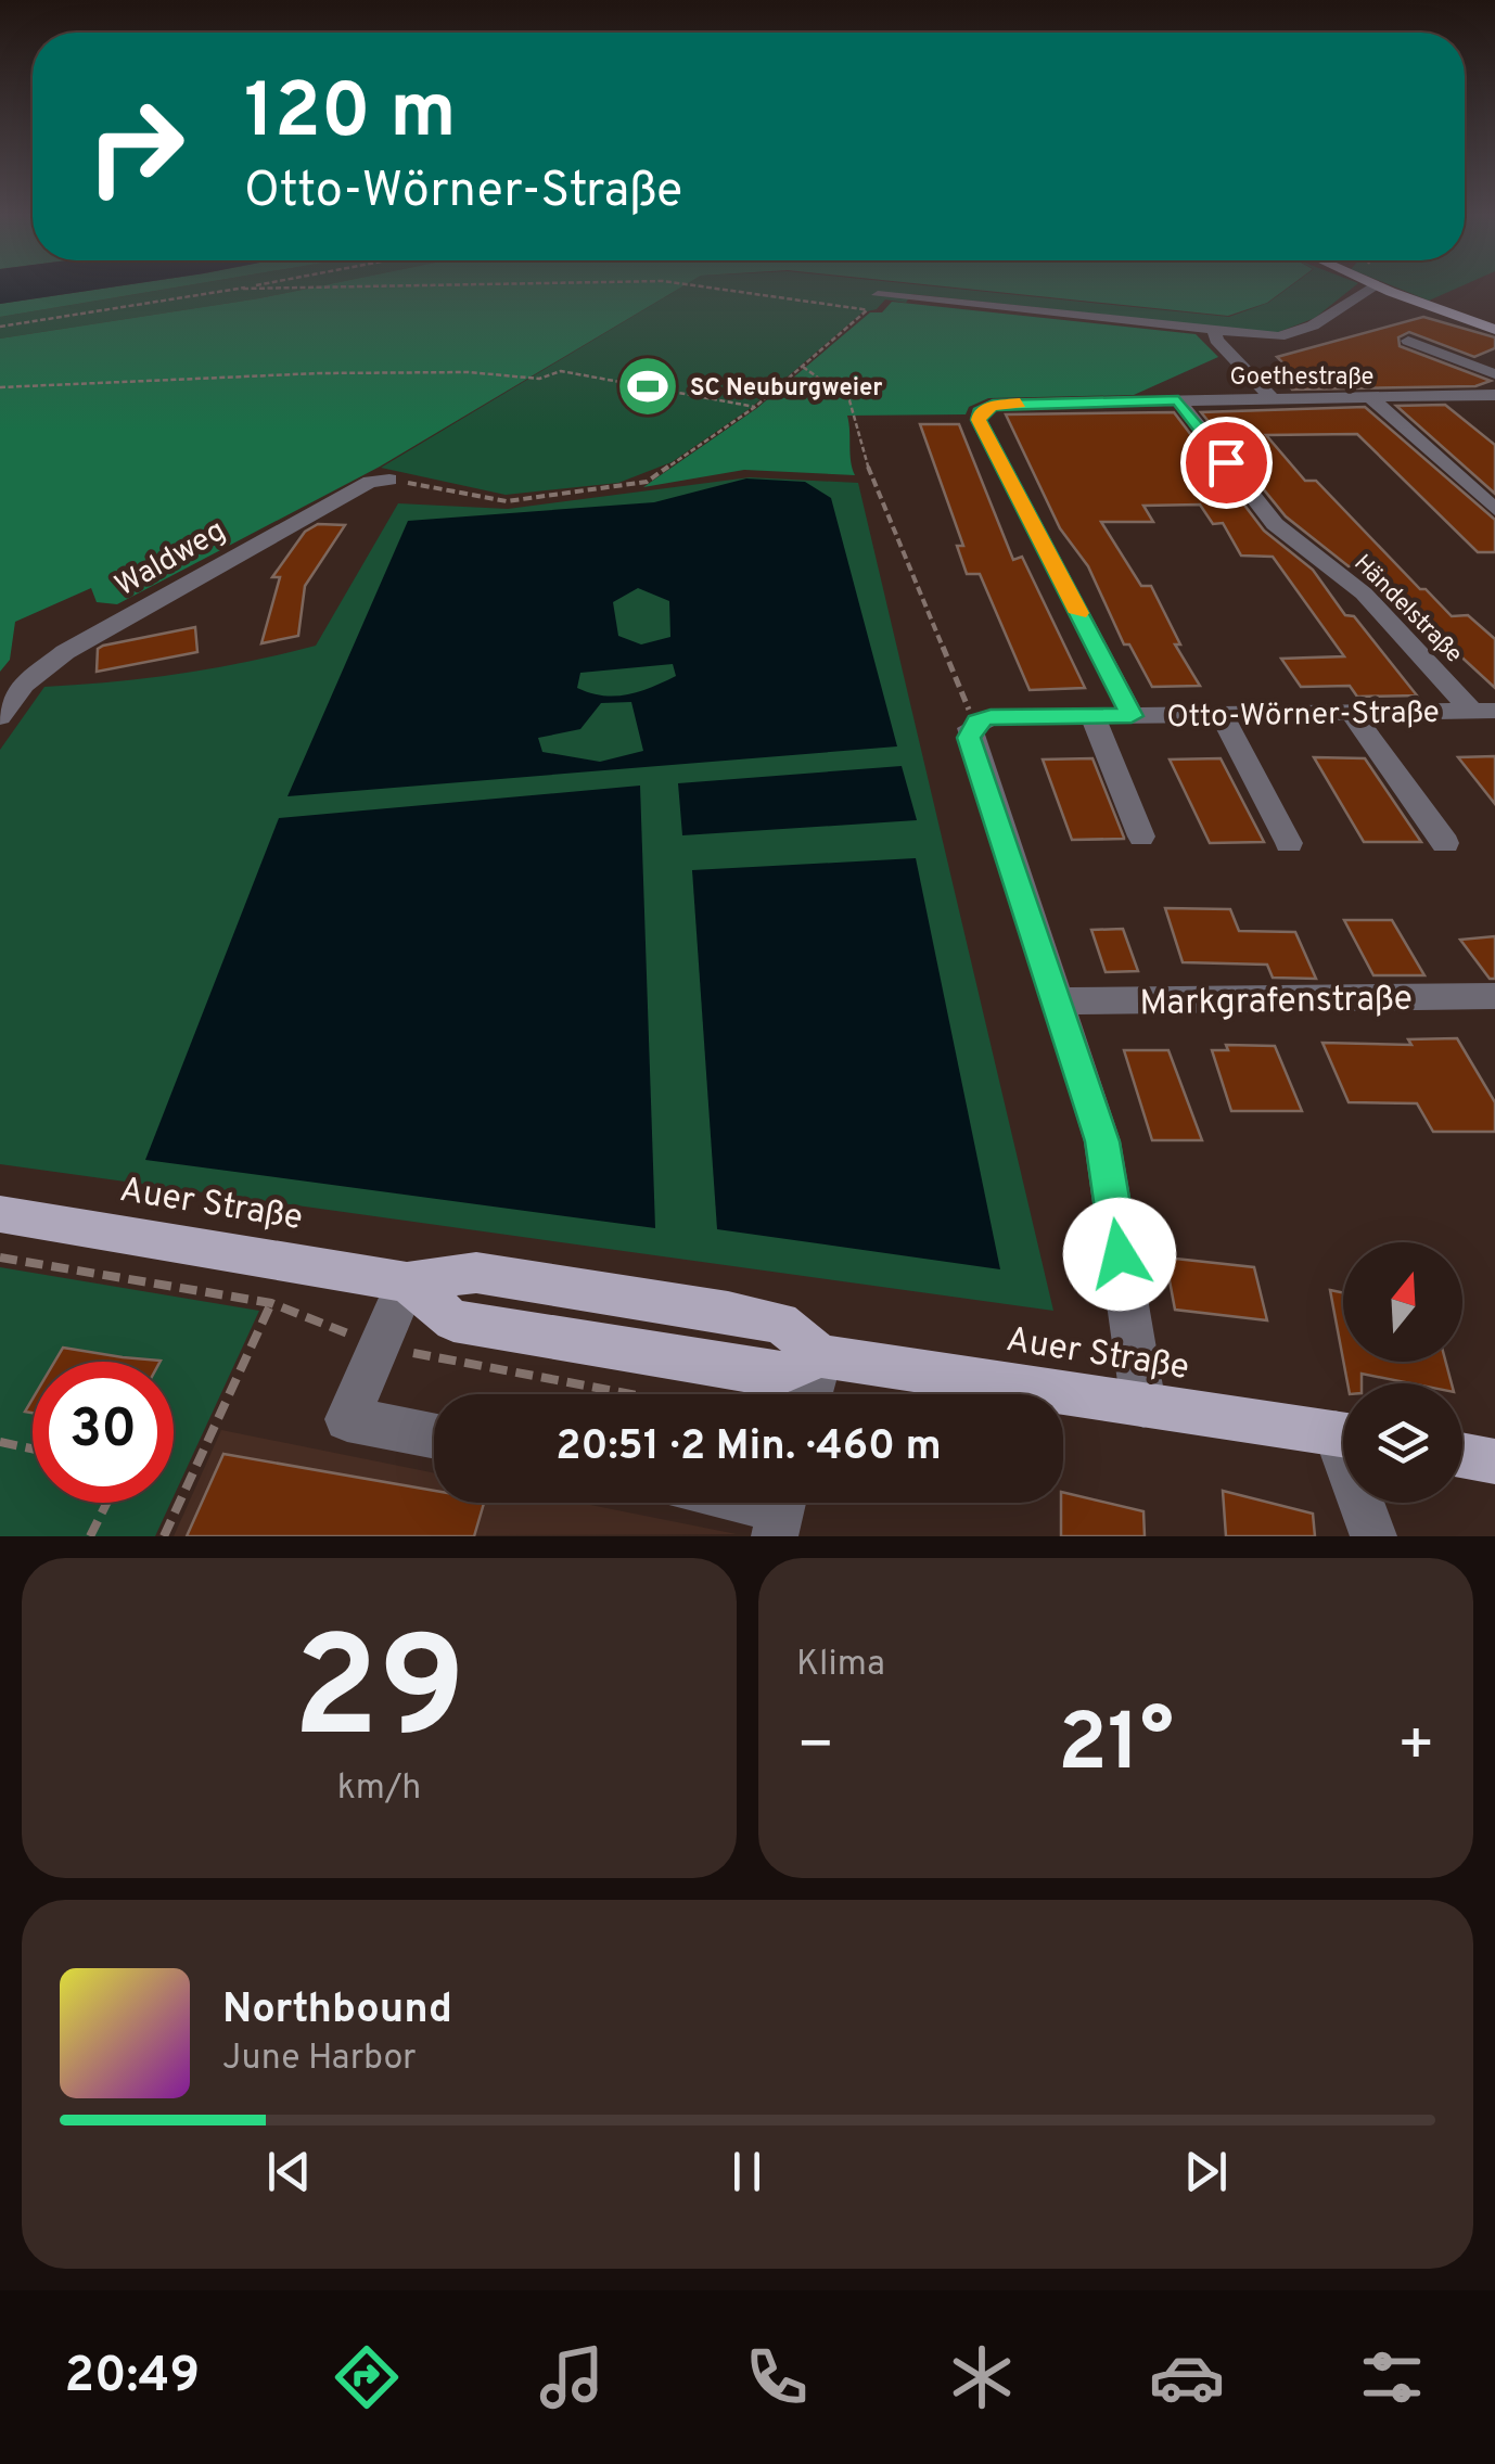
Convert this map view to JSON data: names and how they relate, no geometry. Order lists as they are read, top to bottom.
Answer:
{
  "streets": {
    "main road": ["Auer Straße"],
    "street": [
      "Goethestraße",
      "Waldweg",
      "Händelstraße",
      "Otto-Wörner-Straße",
      "Markgrafenstraße"
    ]
  },
  "crossings": [
    ["Goethestraße", "Händelstraße"],
    ["Goethestraße", "Otto-Wörner-Straße"],
    ["Händelstraße", "Otto-Wörner-Straße"]
  ],
  "places": {
    "sports": ["SC Neuburgweier"]
  },
  "north": "top",
  "page": {
    "turn": ["120 m", "Otto-Wörner-Straße"],
    "limit": "30",
    "trip": "20:51 · 2 Min. · 460 m",
    "tile": [
      ["29", "km/h"],
      "Klima"
    ],
    "heat": ["−", "21°", "+"],
    "song": ["Northbound", "June Harbor"],
    "tabs": "20:49"
  }
}
